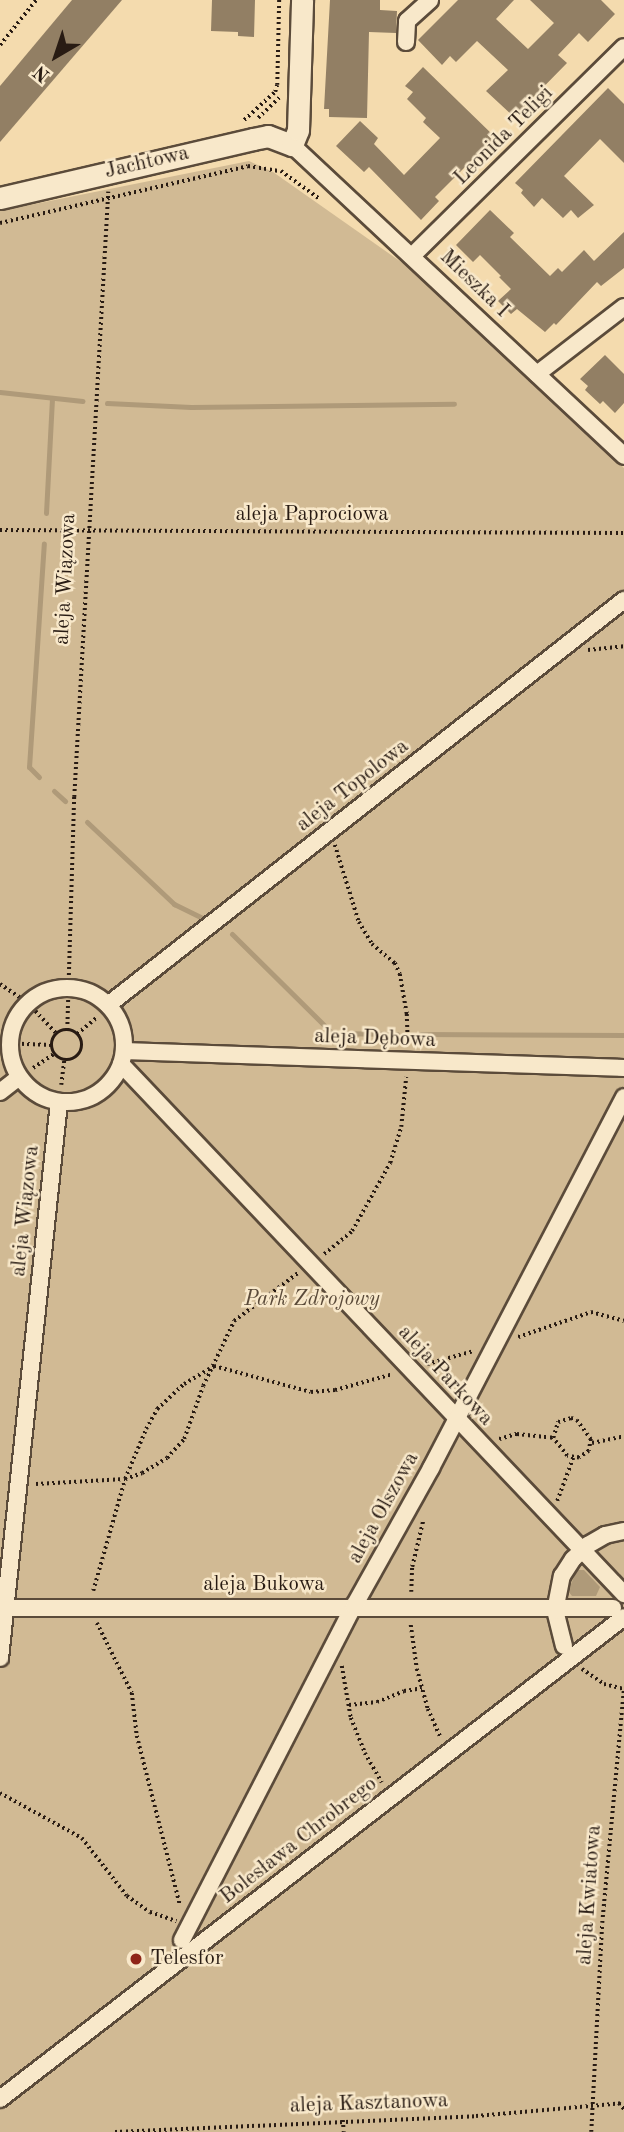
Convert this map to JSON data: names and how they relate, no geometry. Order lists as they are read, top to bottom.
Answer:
{
  "streets": {
    "street": [
      "Leonida Teligi",
      "Jachtowa",
      "Mieszka I",
      "aleja Wiązowa",
      "aleja Topolowa",
      "aleja Dębowa",
      "aleja Parkowa",
      "aleja Olszowa",
      "aleja Bukowa",
      "Bolesława Chrobrego"
    ],
    "path": ["aleja Paprociowa", "aleja Kwiatowa", "aleja Kasztanowa"]
  },
  "crossings": [
    ["Leonida Teligi", "Mieszka I"],
    ["Jachtowa", "Mieszka I"],
    ["Jachtowa", "aleja Wiązowa"],
    ["aleja Paprociowa", "aleja Wiązowa"],
    ["aleja Wiązowa", "aleja Bukowa"],
    ["aleja Dębowa", "aleja Parkowa"],
    ["aleja Parkowa", "aleja Olszowa"],
    ["aleja Olszowa", "aleja Bukowa"],
    ["aleja Bukowa", "Bolesława Chrobrego"],
    ["aleja Kwiatowa", "aleja Kasztanowa"]
  ],
  "parks": ["Park Zdrojowy"],
  "places": ["Telesfor"],
  "north": "bottom left"
}
